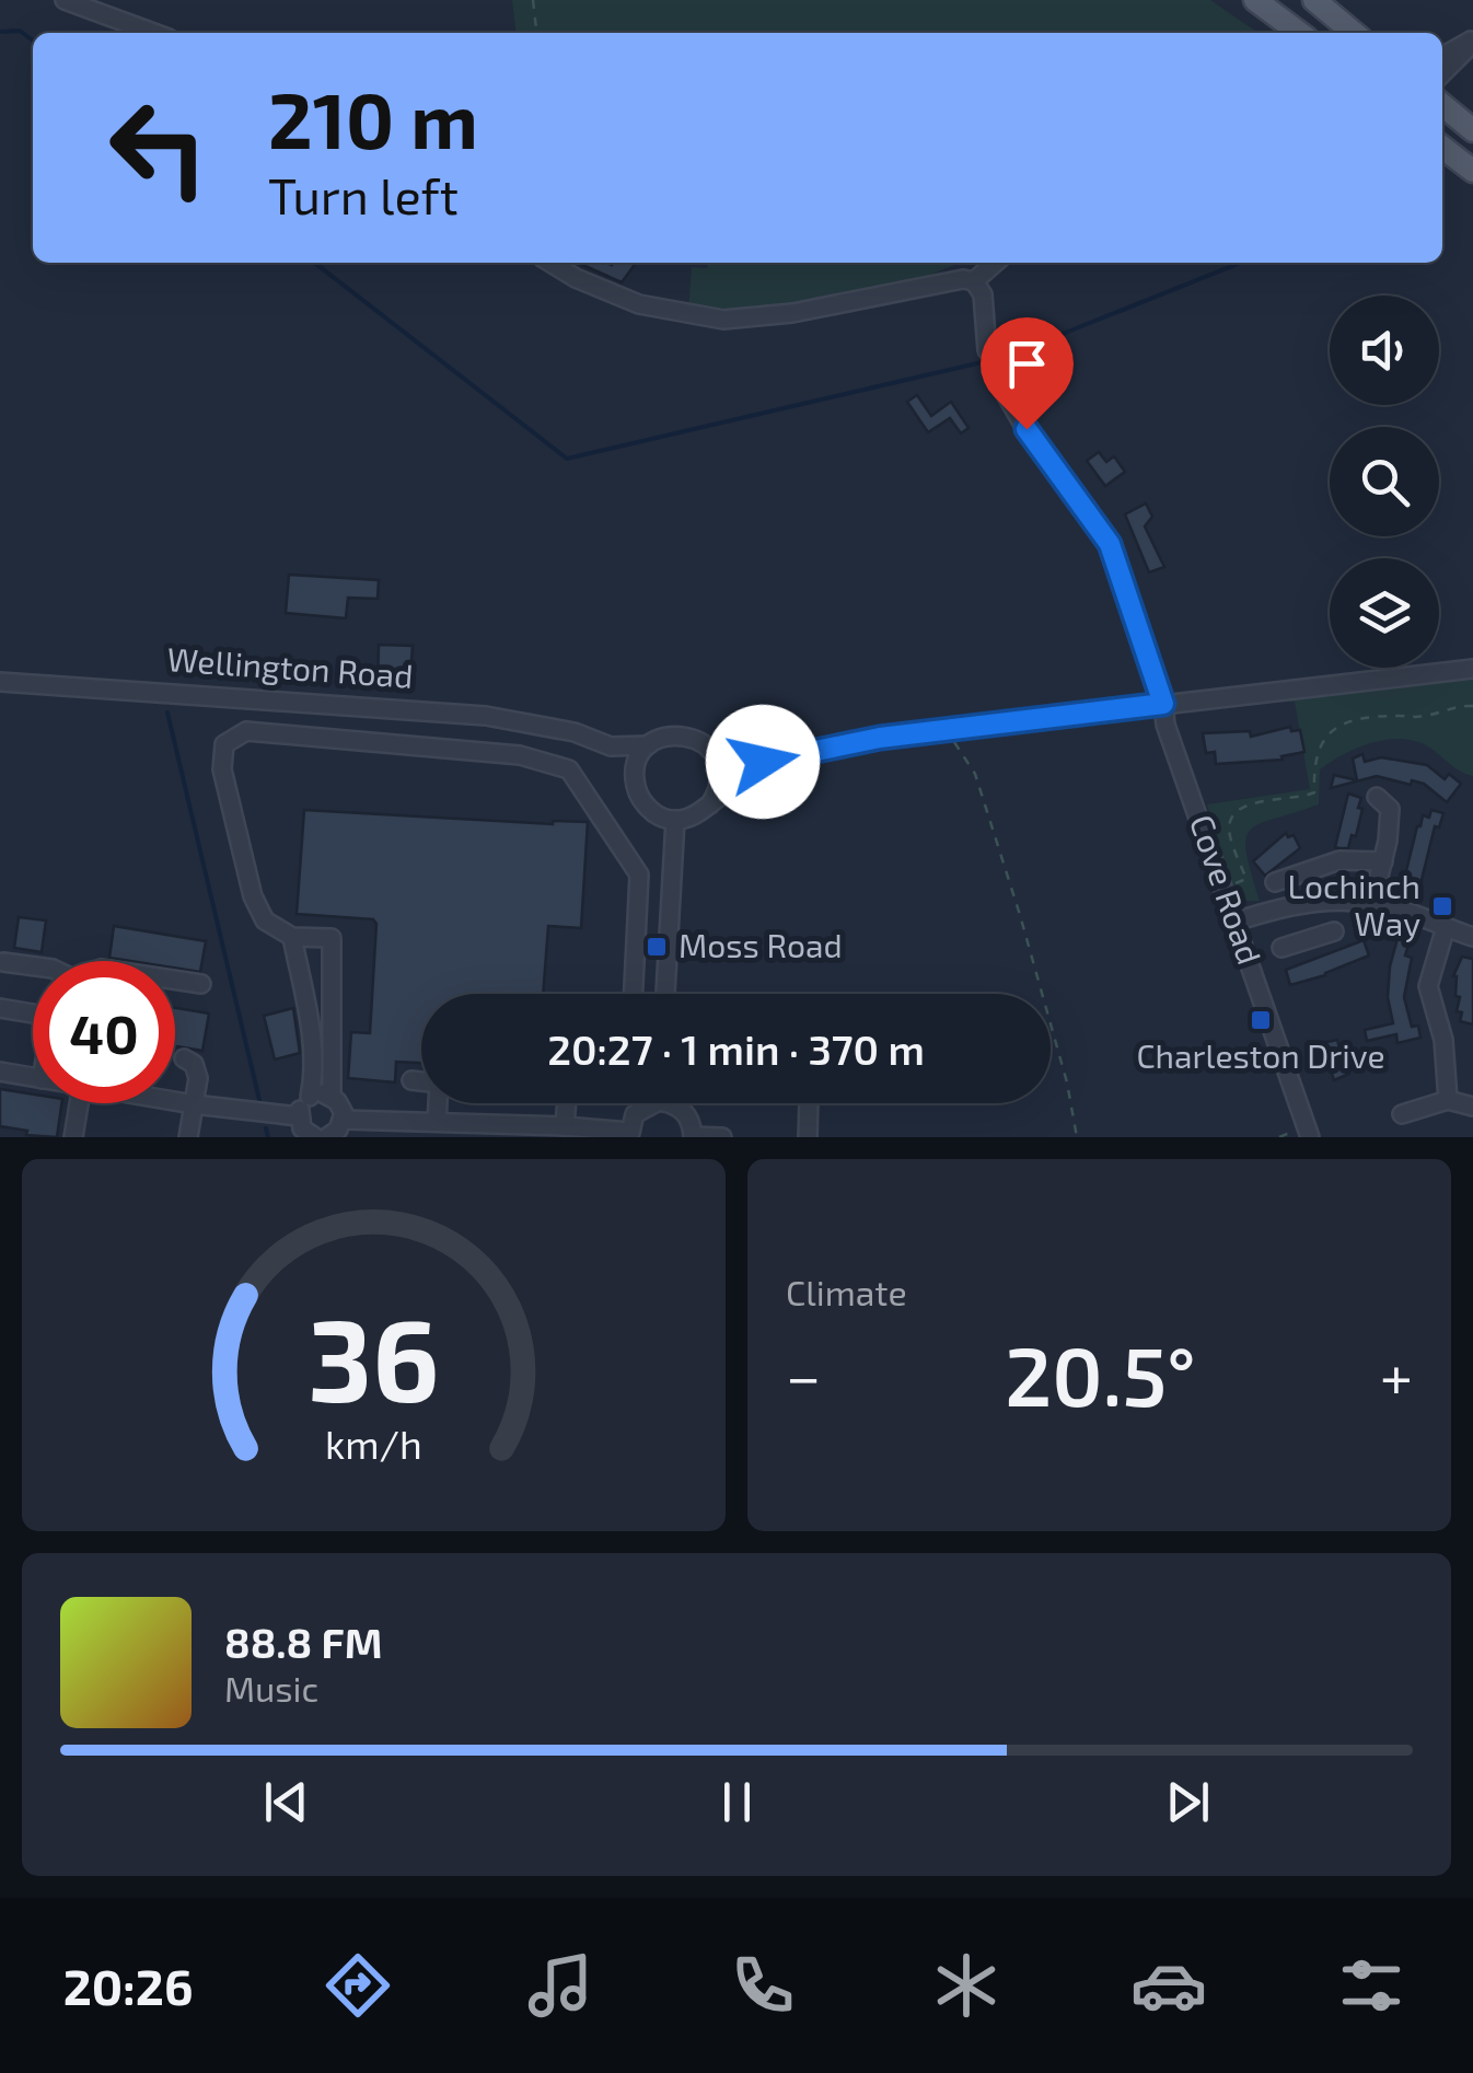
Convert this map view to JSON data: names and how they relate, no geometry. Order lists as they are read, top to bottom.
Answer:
{
  "streets": {
    "street": ["Wellington Road", "Cove Road"]
  },
  "places": {
    "transit": ["Lochinch Way", "Moss Road", "Charleston Drive"]
  },
  "page": {
    "turn": ["210 m", "Turn left"],
    "limit": "40",
    "trip": "20:27 · 1 min · 370 m",
    "tile": "Climate",
    "heat": ["−", "20.5°", "+"],
    "song": ["88.8 FM", "Music"],
    "tabs": "20:26",
    "gauge": ["36", "km/h"]
  }
}
